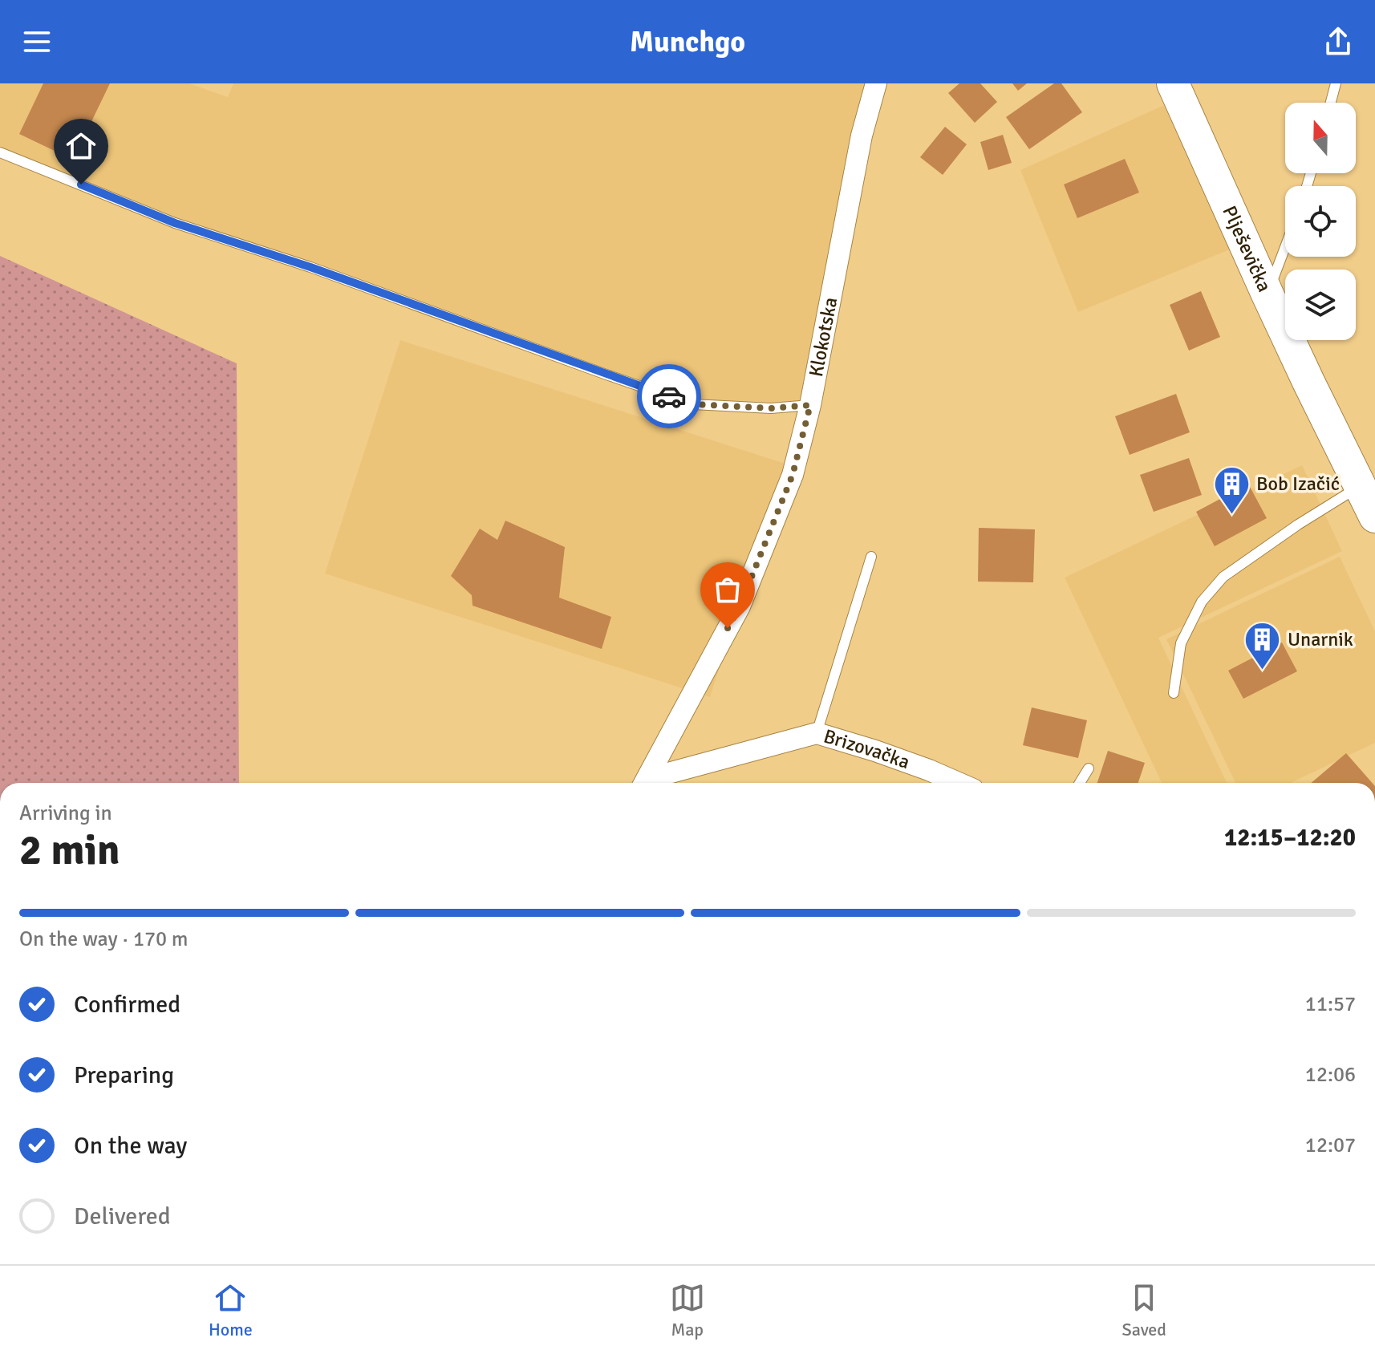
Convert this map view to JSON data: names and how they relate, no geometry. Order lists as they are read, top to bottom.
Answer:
{
  "streets": {
    "main road": ["Plješevička"],
    "street": ["Klokotska", "Brizovačka"]
  },
  "places": {
    "building": ["Bob Izačić", "Unarnik"]
  },
  "north": "top",
  "page": {
    "header": "Munchgo",
    "heading": ["2 min", "Arriving in", "12:15–12:20"],
    "bar": "On the way · 170 m",
    "list": [
      ["Confirmed", "11:57"],
      ["Preparing", "12:06"],
      ["On the way", "12:07"],
      "Delivered"
    ],
    "tabs": ["Home", "Map", "Saved"]
  }
}
